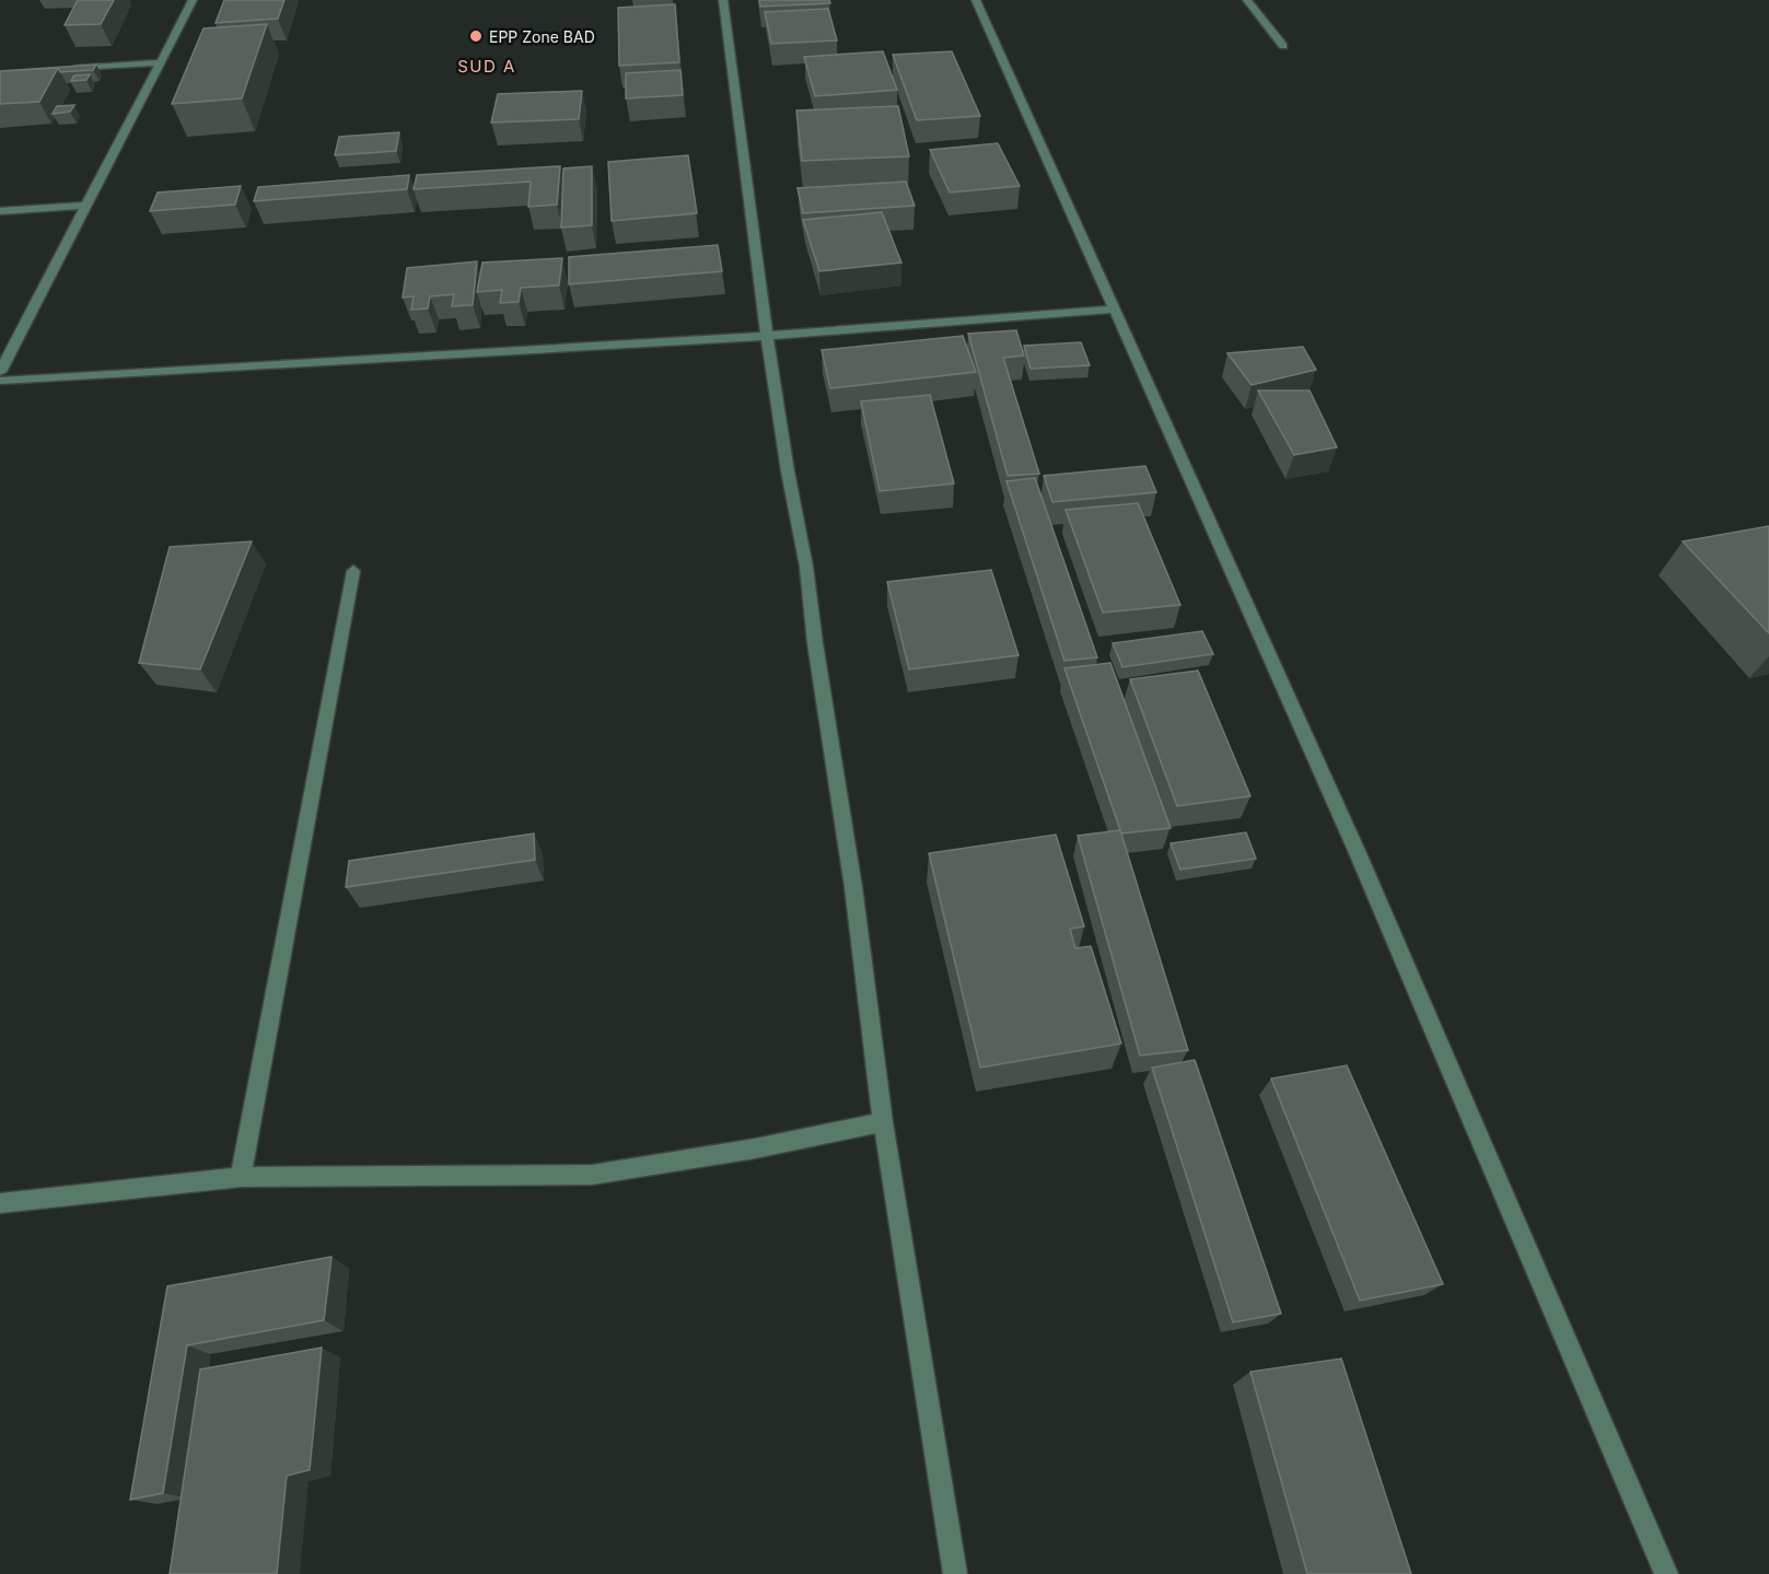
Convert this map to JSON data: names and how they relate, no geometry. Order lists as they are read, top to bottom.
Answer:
{
  "districts": ["SUD A"],
  "places": ["EPP Zone BAD"]
}
